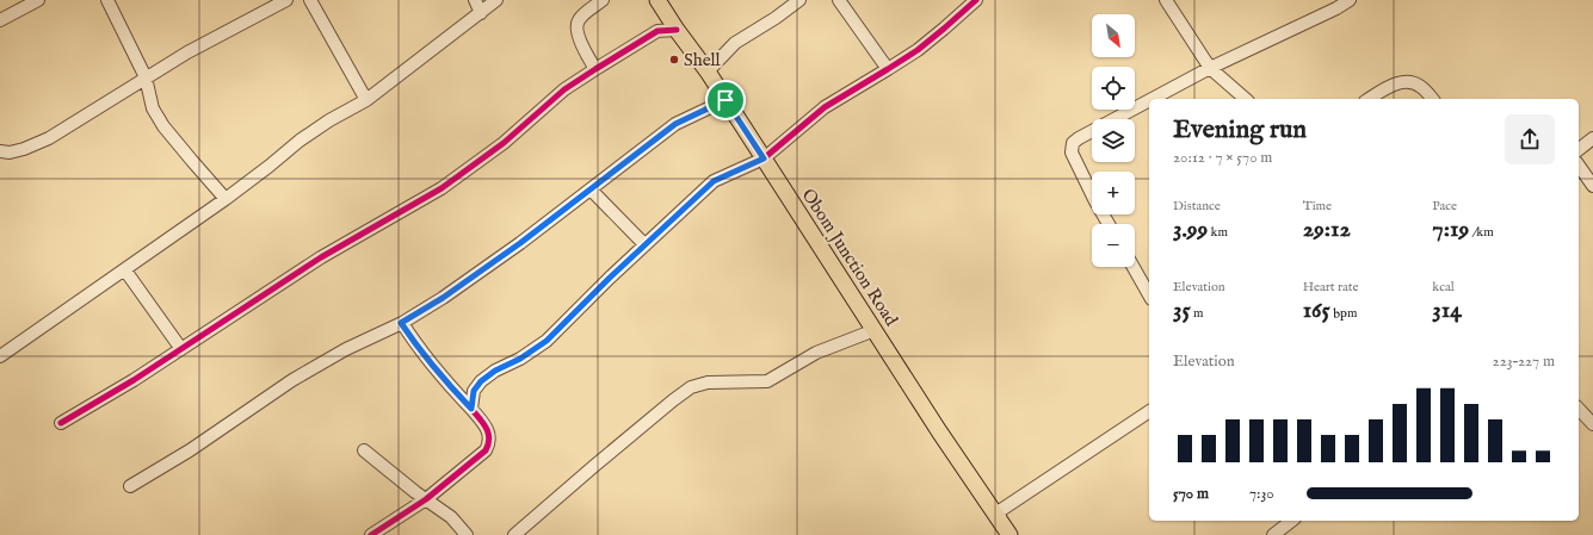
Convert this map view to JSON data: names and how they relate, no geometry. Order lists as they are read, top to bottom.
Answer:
{
  "streets": {
    "main road": ["Obom Junction Road"]
  },
  "places": ["Shell"],
  "north": "bottom right",
  "page": {
    "map_buttons": ["+", "−"],
    "heading": ["Evening run", "20:12 · 7 × 570 m"],
    "stats": [
      ["Distance", "3.99 km"],
      ["Time", "29:12"],
      ["Pace", "7:19 /km"],
      ["Elevation", "35 m"],
      ["Heart rate", "165 bpm"],
      ["kcal", "314"]
    ],
    "chart": ["Elevation", "223–227 m"],
    "list": [
      {
        "name": "570 m",
        "note": "7:30"
      }
    ]
  }
}
